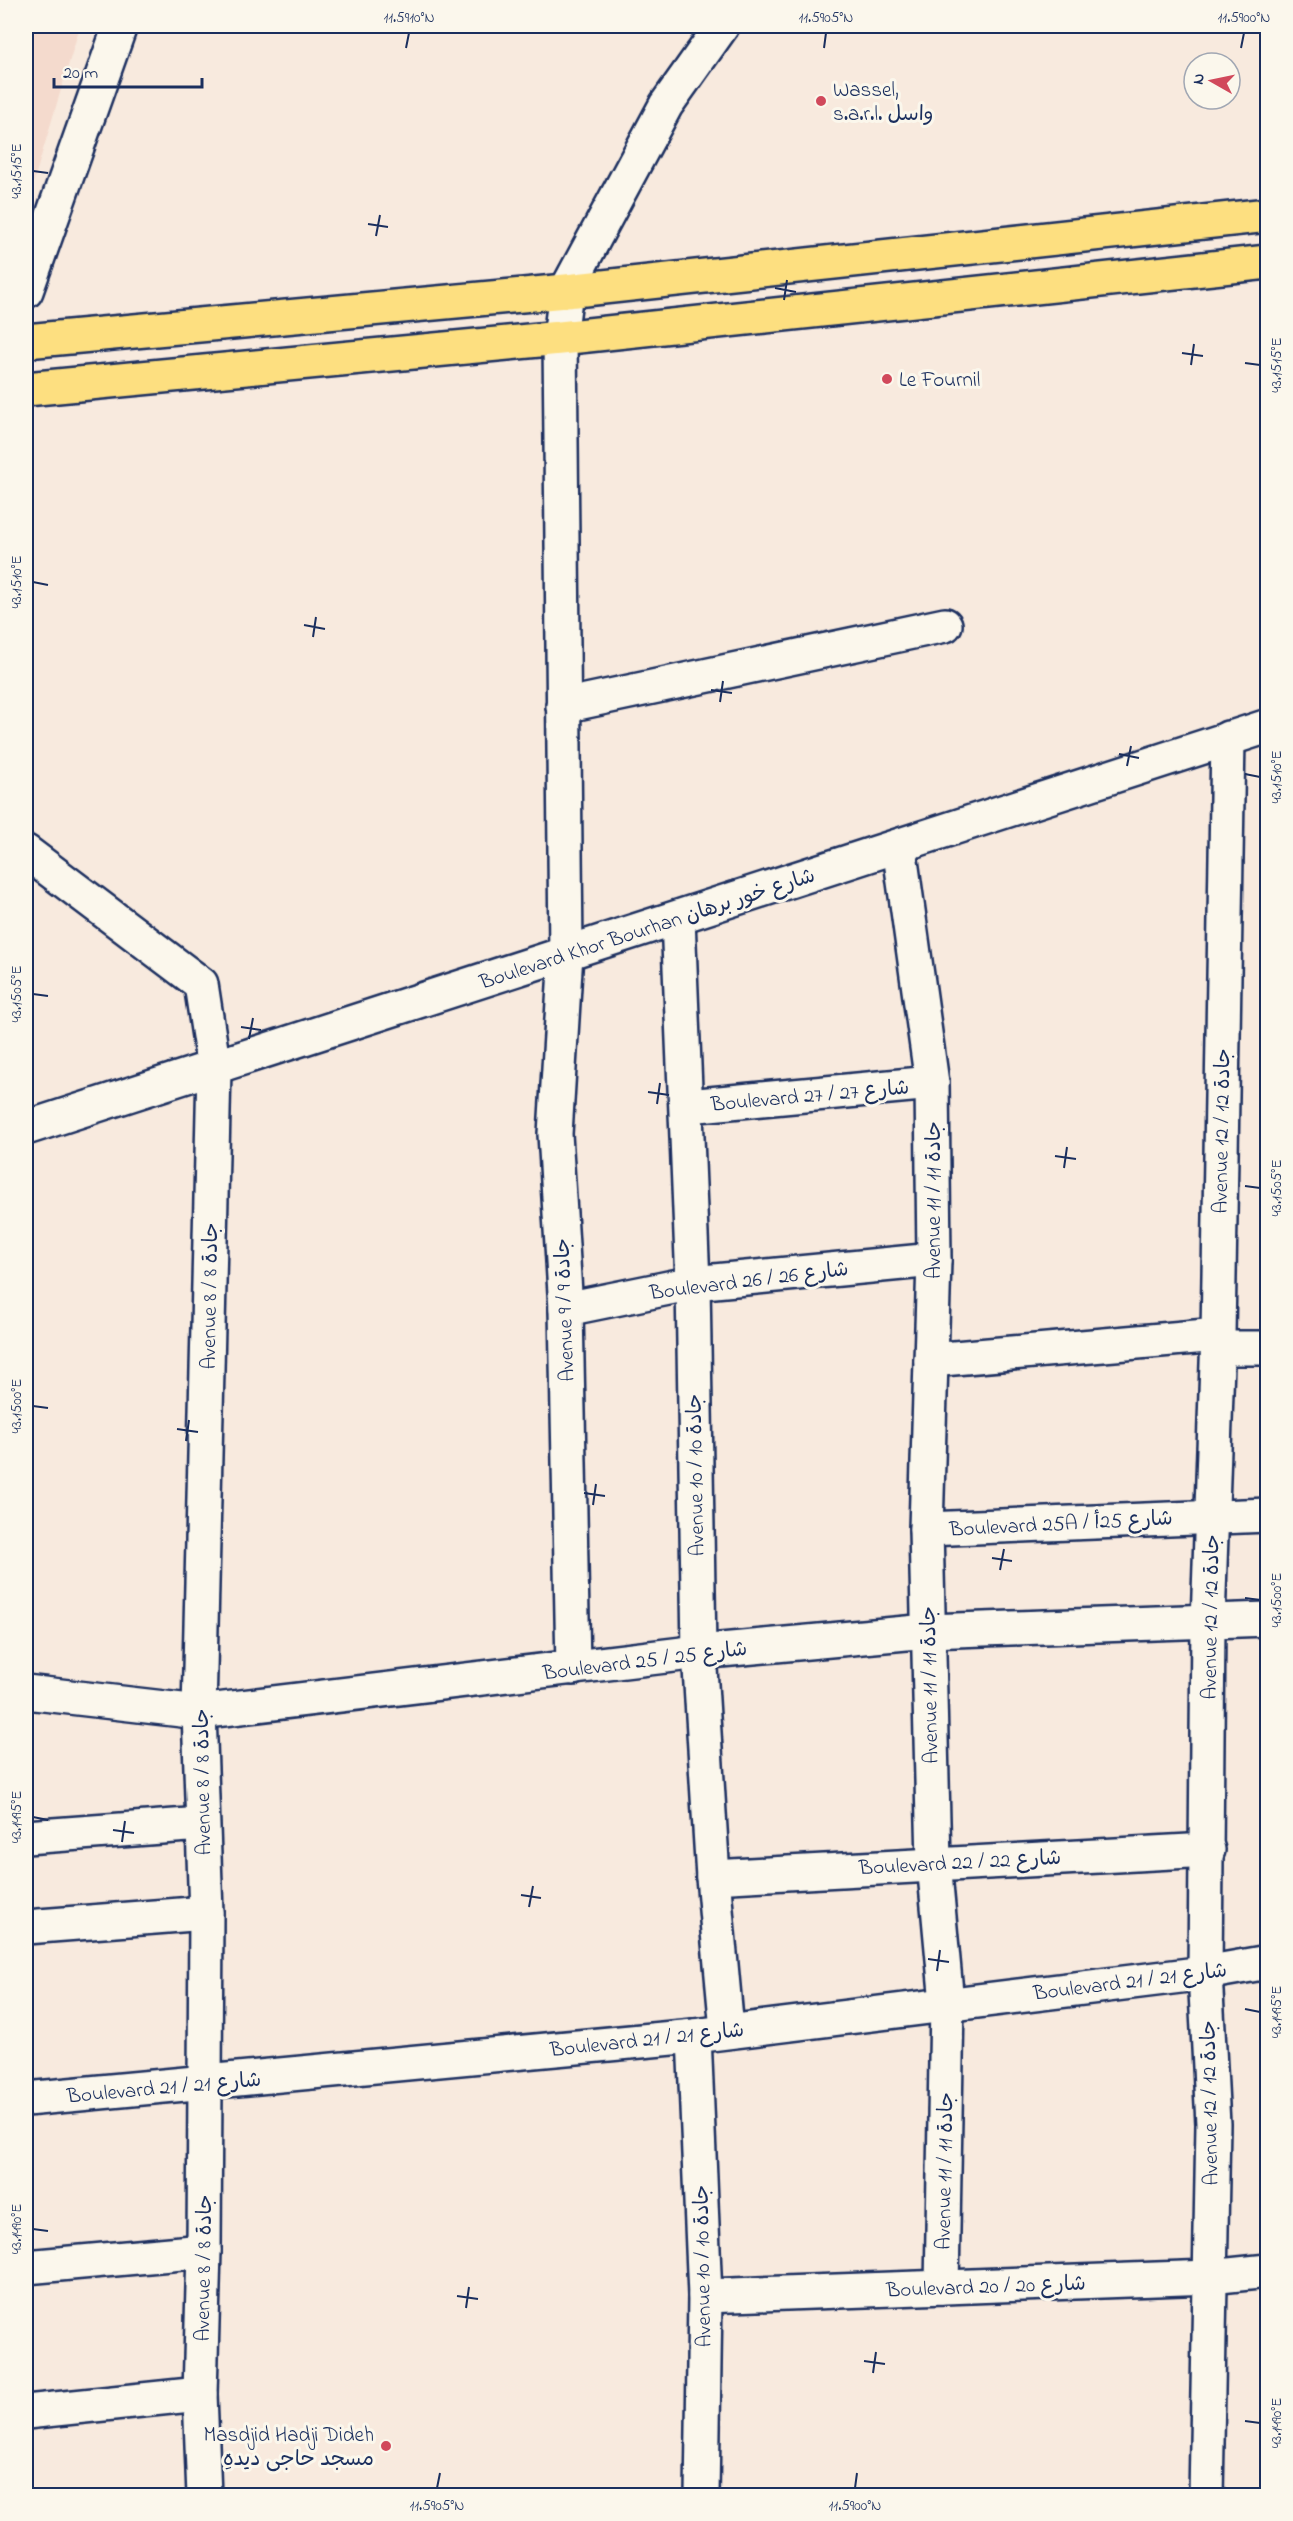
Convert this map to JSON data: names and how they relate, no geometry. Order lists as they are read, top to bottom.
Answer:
{
  "streets": {
    "street": [
      "Boulevard Khor Bourhan شارع خور برهان",
      "Boulevard 27 / شارع 27",
      "Avenue 12 / جادة 12",
      "Avenue 11 / جادة 11",
      "Boulevard 26 / شارع 26",
      "Avenue 8 / جادة 8",
      "Avenue 9 / جادة 9",
      "Avenue 10 / جادة 10",
      "Boulevard 25A / شارع 25أ",
      "Boulevard 25 / شارع 25",
      "Boulevard 22 / شارع 22",
      "Boulevard 21 / شارع 21",
      "Boulevard 20 / شارع 20"
    ]
  },
  "crossings": [
    ["Boulevard Khor Bourhan شارع خور برهان", "Avenue 12 / جادة 12"],
    ["Boulevard Khor Bourhan شارع خور برهان", "Avenue 11 / جادة 11"],
    ["Boulevard Khor Bourhan شارع خور برهان", "Avenue 8 / جادة 8"],
    ["Boulevard Khor Bourhan شارع خور برهان", "Avenue 9 / جادة 9"],
    ["Boulevard Khor Bourhan شارع خور برهان", "Avenue 10 / جادة 10"],
    ["Boulevard 27 / شارع 27", "Avenue 11 / جادة 11"],
    ["Boulevard 27 / شارع 27", "Avenue 10 / جادة 10"],
    ["Avenue 12 / جادة 12", "Boulevard 25A / شارع 25أ"],
    ["Avenue 12 / جادة 12", "Boulevard 25 / شارع 25"],
    ["Avenue 12 / جادة 12", "Boulevard 22 / شارع 22"],
    ["Avenue 12 / جادة 12", "Boulevard 21 / شارع 21"],
    ["Avenue 12 / جادة 12", "Boulevard 20 / شارع 20"],
    ["Avenue 11 / جادة 11", "Boulevard 26 / شارع 26"],
    ["Avenue 11 / جادة 11", "Boulevard 25A / شارع 25أ"],
    ["Avenue 11 / جادة 11", "Boulevard 25 / شارع 25"],
    ["Avenue 11 / جادة 11", "Boulevard 22 / شارع 22"],
    ["Avenue 11 / جادة 11", "Boulevard 21 / شارع 21"],
    ["Avenue 11 / جادة 11", "Boulevard 20 / شارع 20"],
    ["Boulevard 26 / شارع 26", "Avenue 9 / جادة 9"],
    ["Boulevard 26 / شارع 26", "Avenue 10 / جادة 10"],
    ["Avenue 8 / جادة 8", "Boulevard 25 / شارع 25"],
    ["Avenue 8 / جادة 8", "Boulevard 21 / شارع 21"],
    ["Avenue 9 / جادة 9", "Boulevard 25 / شارع 25"],
    ["Avenue 10 / جادة 10", "Boulevard 25 / شارع 25"],
    ["Avenue 10 / جادة 10", "Boulevard 22 / شارع 22"],
    ["Avenue 10 / جادة 10", "Boulevard 21 / شارع 21"],
    ["Avenue 10 / جادة 10", "Boulevard 20 / شارع 20"]
  ],
  "places": ["Wassel, s.a.r.l. واسل", "Le Fournil", "Masdjid Hadji Dideh مسجد حاجی دیدهِ"],
  "scale_bar": "20 m",
  "north": "left",
  "coordinates": [
    "11.5910°N",
    "11.5905°N",
    "11.5900°N",
    "43.1515°E",
    "43.1510°E",
    "43.1505°E",
    "43.1500°E",
    "43.1495°E",
    "43.1490°E"
  ]
}
